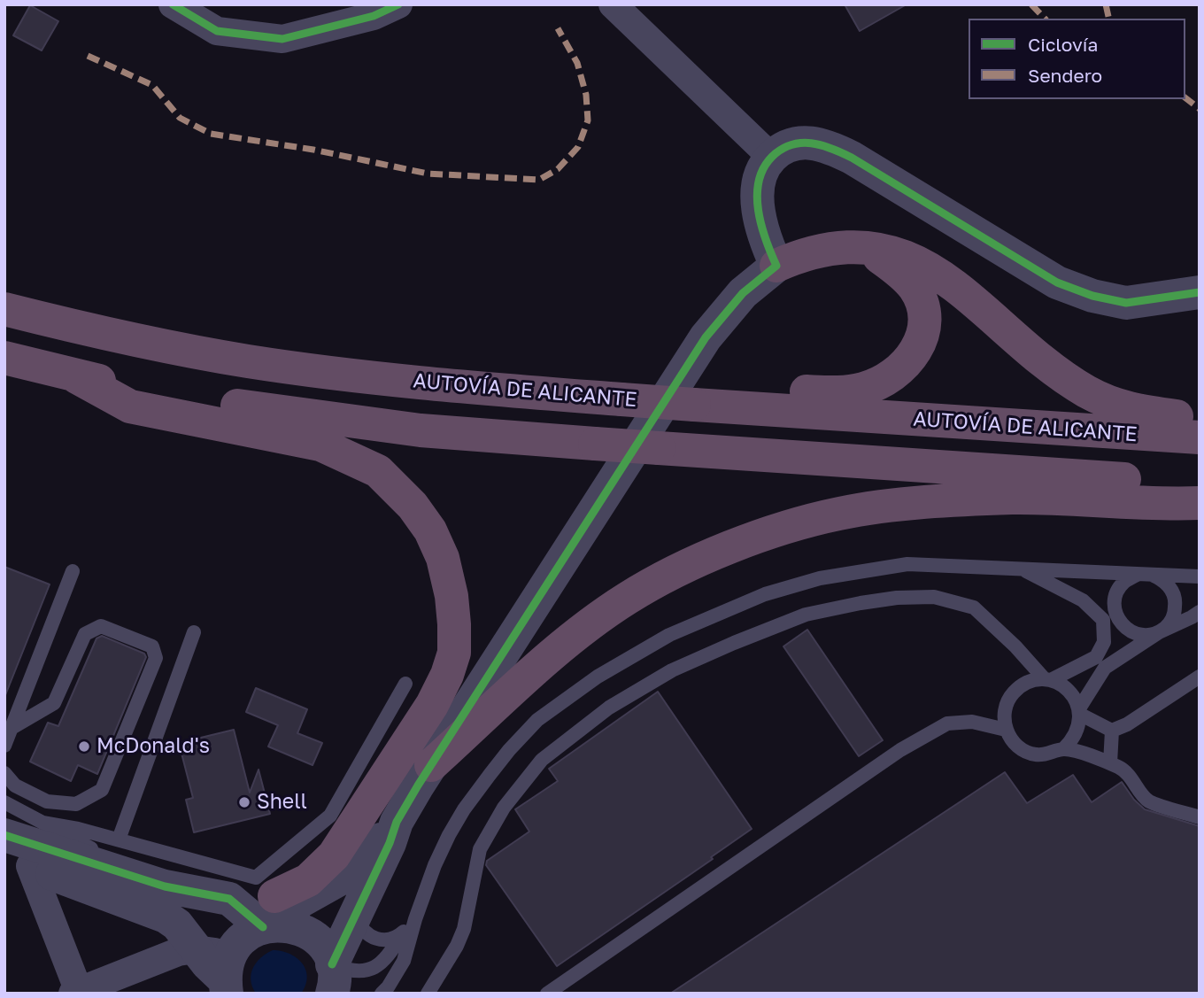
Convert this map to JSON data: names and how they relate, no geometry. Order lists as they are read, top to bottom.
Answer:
{
  "streets": {
    "highway": ["AUTOVÍA DE ALICANTE"]
  },
  "places": ["McDonald's", "Shell"],
  "legend": ["Ciclovía", "Sendero"]
}
